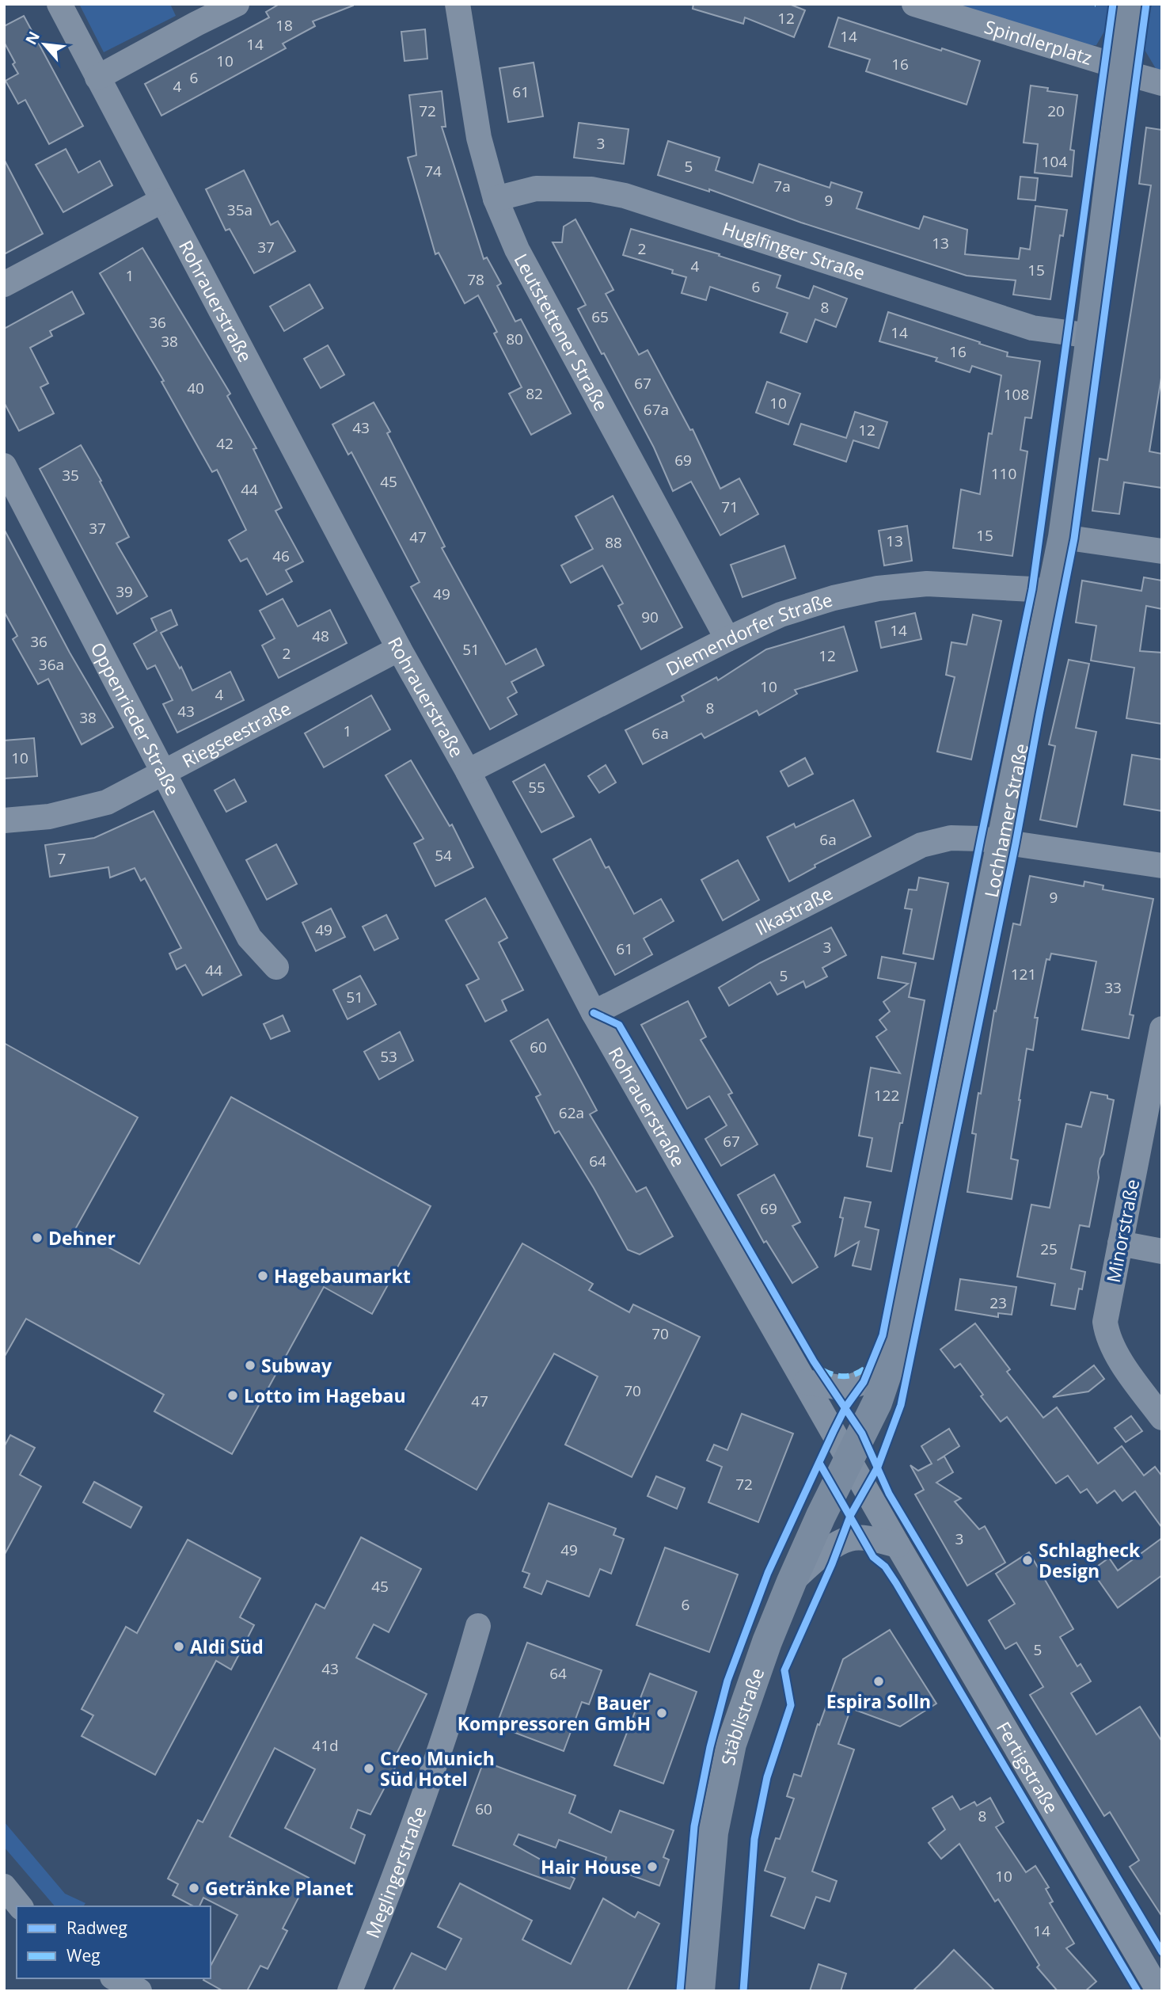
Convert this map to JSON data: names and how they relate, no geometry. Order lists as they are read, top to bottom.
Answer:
{
  "streets": {
    "main road": ["Lochhamer Straße", "Stäblistraße"],
    "street": [
      "Spindlerplatz",
      "Huglfinger Straße",
      "Rohrauerstraße",
      "Leutstettener Straße",
      "Diemendorfer Straße",
      "Oppenrieder Straße",
      "Riegseestraße",
      "Ilkastraße",
      "Minorstraße",
      "Fertigstraße",
      "Meglingerstraße"
    ]
  },
  "crossings": [
    ["Spindlerplatz", "Lochhamer Straße"],
    ["Huglfinger Straße", "Leutstettener Straße"],
    ["Huglfinger Straße", "Lochhamer Straße"],
    ["Rohrauerstraße", "Diemendorfer Straße"],
    ["Rohrauerstraße", "Riegseestraße"],
    ["Rohrauerstraße", "Lochhamer Straße"],
    ["Rohrauerstraße", "Ilkastraße"],
    ["Rohrauerstraße", "Stäblistraße"],
    ["Rohrauerstraße", "Fertigstraße"],
    ["Leutstettener Straße", "Diemendorfer Straße"],
    ["Diemendorfer Straße", "Lochhamer Straße"],
    ["Oppenrieder Straße", "Riegseestraße"],
    ["Lochhamer Straße", "Ilkastraße"],
    ["Lochhamer Straße", "Stäblistraße"],
    ["Lochhamer Straße", "Fertigstraße"],
    ["Stäblistraße", "Fertigstraße"]
  ],
  "places": [
    "Dehner",
    "Hagebaumarkt",
    "Subway",
    "Lotto im Hagebau",
    "Schlagheck Design",
    "Aldi Süd",
    "Espira Solln",
    "Bauer Kompressoren GmbH",
    "Creo Munich Süd Hotel",
    "Hair House",
    "Getränke Planet"
  ],
  "house_numbers": [
    "12",
    "18",
    "14",
    "14",
    "10",
    "16",
    "6",
    "4",
    "61",
    "72",
    "20",
    "3",
    "104",
    "5",
    "74",
    "7a",
    "9",
    "35a",
    "13",
    "37",
    "2",
    "4",
    "15",
    "1",
    "78",
    "6",
    "8",
    "65",
    "36",
    "14",
    "80",
    "38",
    "16",
    "67",
    "40",
    "82",
    "108",
    "10",
    "67a",
    "43",
    "12",
    "42",
    "69",
    "110",
    "35",
    "45",
    "44",
    "71",
    "37",
    "15",
    "47",
    "13",
    "88",
    "46",
    "39",
    "49",
    "90",
    "14",
    "48",
    "36",
    "51",
    "2",
    "12",
    "36a",
    "10",
    "4",
    "8",
    "43",
    "38",
    "1",
    "6a",
    "10",
    "55",
    "6a",
    "54",
    "7",
    "9",
    "49",
    "3",
    "61",
    "44",
    "121",
    "5",
    "33",
    "51",
    "60",
    "53",
    "122",
    "62a",
    "67",
    "64",
    "69",
    "25",
    "23",
    "70",
    "70",
    "47",
    "72",
    "3",
    "49",
    "45",
    "6",
    "5",
    "43",
    "64",
    "41d",
    "60",
    "8",
    "10",
    "14"
  ],
  "legend": ["Radweg", "Weg"],
  "north": "top left"
}
